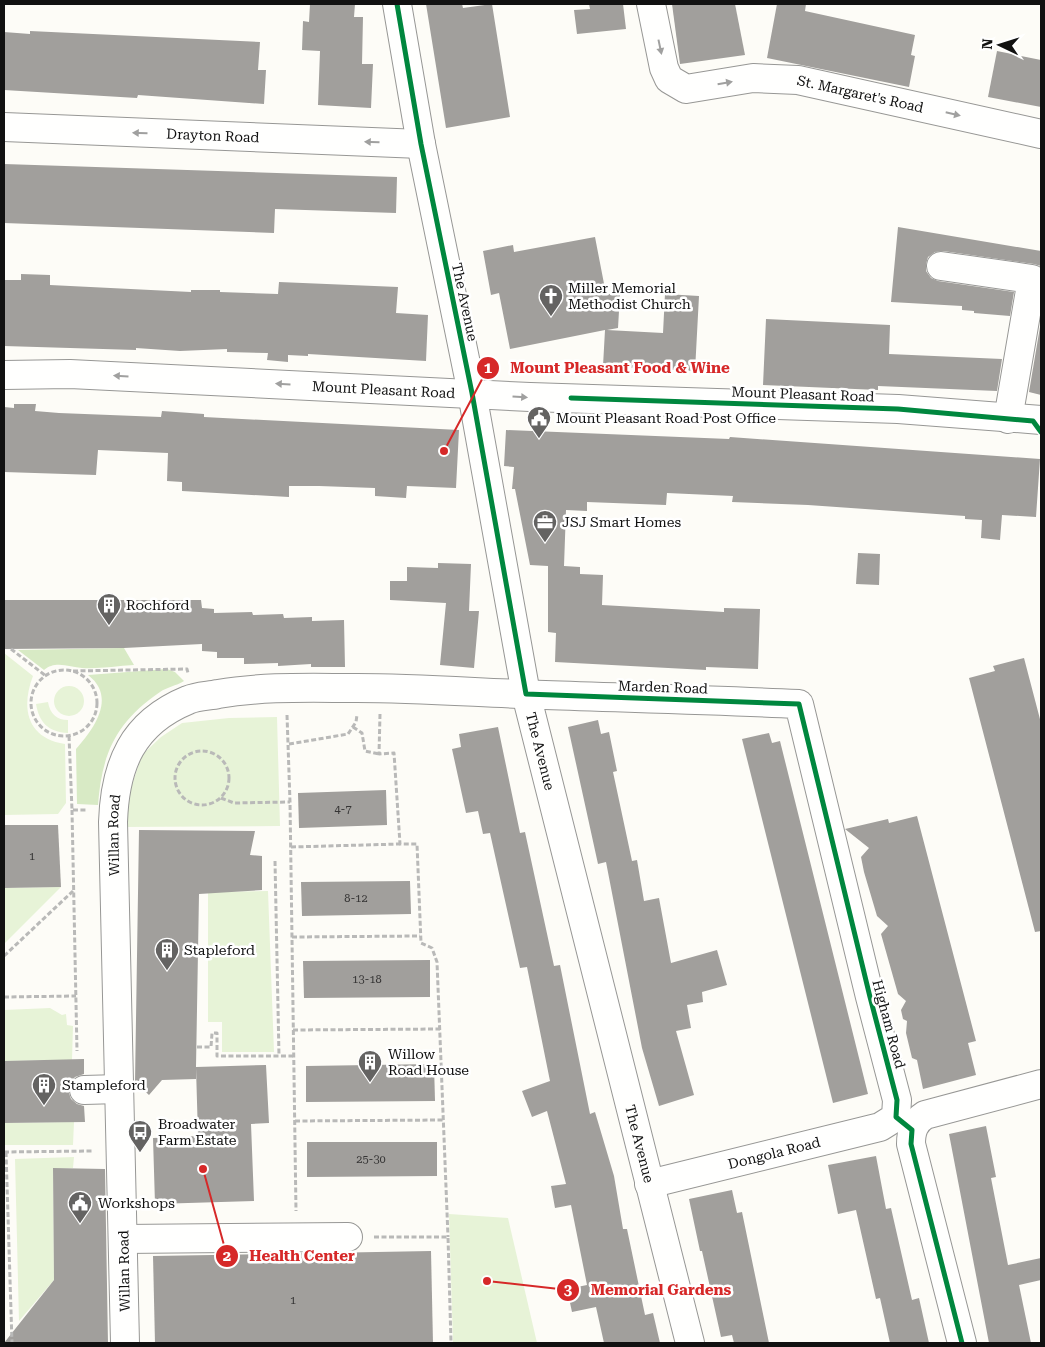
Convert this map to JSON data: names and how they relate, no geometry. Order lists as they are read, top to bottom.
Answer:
{
  "streets": {
    "street": [
      "St. Margaret's Road",
      "Drayton Road",
      "The Avenue",
      "Mount Pleasant Road",
      "Marden Road",
      "Willan Road",
      "Higham Road",
      "Dongola Road"
    ]
  },
  "crossings": [
    ["Drayton Road", "The Avenue"],
    ["The Avenue", "Mount Pleasant Road"],
    ["The Avenue", "Marden Road"],
    ["The Avenue", "Willan Road"],
    ["The Avenue", "Dongola Road"],
    ["Marden Road", "Willan Road"],
    ["Marden Road", "Higham Road"],
    ["Higham Road", "Dongola Road"]
  ],
  "one_way": ["St. Margaret's Road", "Drayton Road"],
  "places": {
    "church": ["Miller Memorial Methodist Church"],
    "public building": ["Mount Pleasant Road Post Office", "Workshops"],
    "other": ["Mount Pleasant Food & Wine", "Health Center", "Memorial Gardens"],
    "office": ["JSJ Smart Homes"],
    "building": [
      "Rochford",
      "Stapleford",
      "Willow Road House",
      "Stampleford"
    ],
    "bus stop": ["Broadwater Farm Estate"]
  },
  "house_numbers": [
    "4-7",
    "1",
    "8-12",
    "13-18",
    "25-30",
    "1"
  ],
  "north": "left"
}
